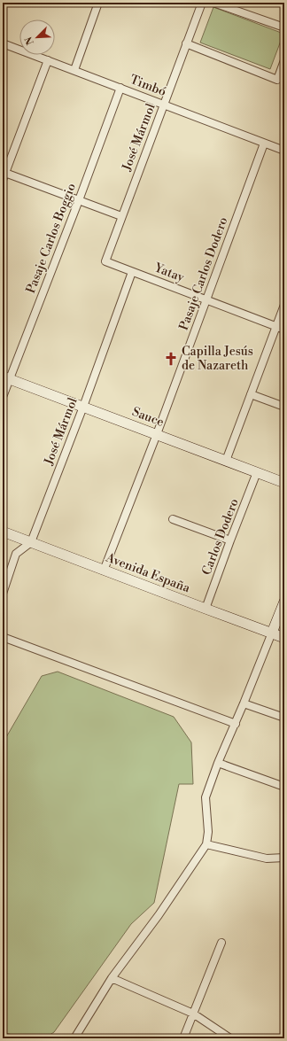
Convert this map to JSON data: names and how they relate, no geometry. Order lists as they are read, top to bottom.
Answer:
{
  "streets": {
    "main road": ["Sauce", "Avenida España"],
    "street": [
      "Timbó",
      "José Mármol",
      "Pasaje Carlos Boggio",
      "Yatay",
      "Pasaje Carlos Dodero",
      "Carlos Dodero"
    ]
  },
  "crossings": [
    ["Timbó", "José Mármol"],
    ["Timbó", "Pasaje Carlos Boggio"],
    ["Timbó", "Pasaje Carlos Dodero"],
    ["José Mármol", "Yatay"],
    ["José Mármol", "Sauce"],
    ["José Mármol", "Avenida España"],
    ["Pasaje Carlos Boggio", "Sauce"],
    ["Yatay", "Pasaje Carlos Dodero"],
    ["Pasaje Carlos Dodero", "Sauce"],
    ["Pasaje Carlos Dodero", "Avenida España"],
    ["Sauce", "Carlos Dodero"],
    ["Carlos Dodero", "Avenida España"]
  ],
  "places": {
    "church": ["Capilla Jesús de Nazareth"]
  },
  "north": "bottom left"
}
